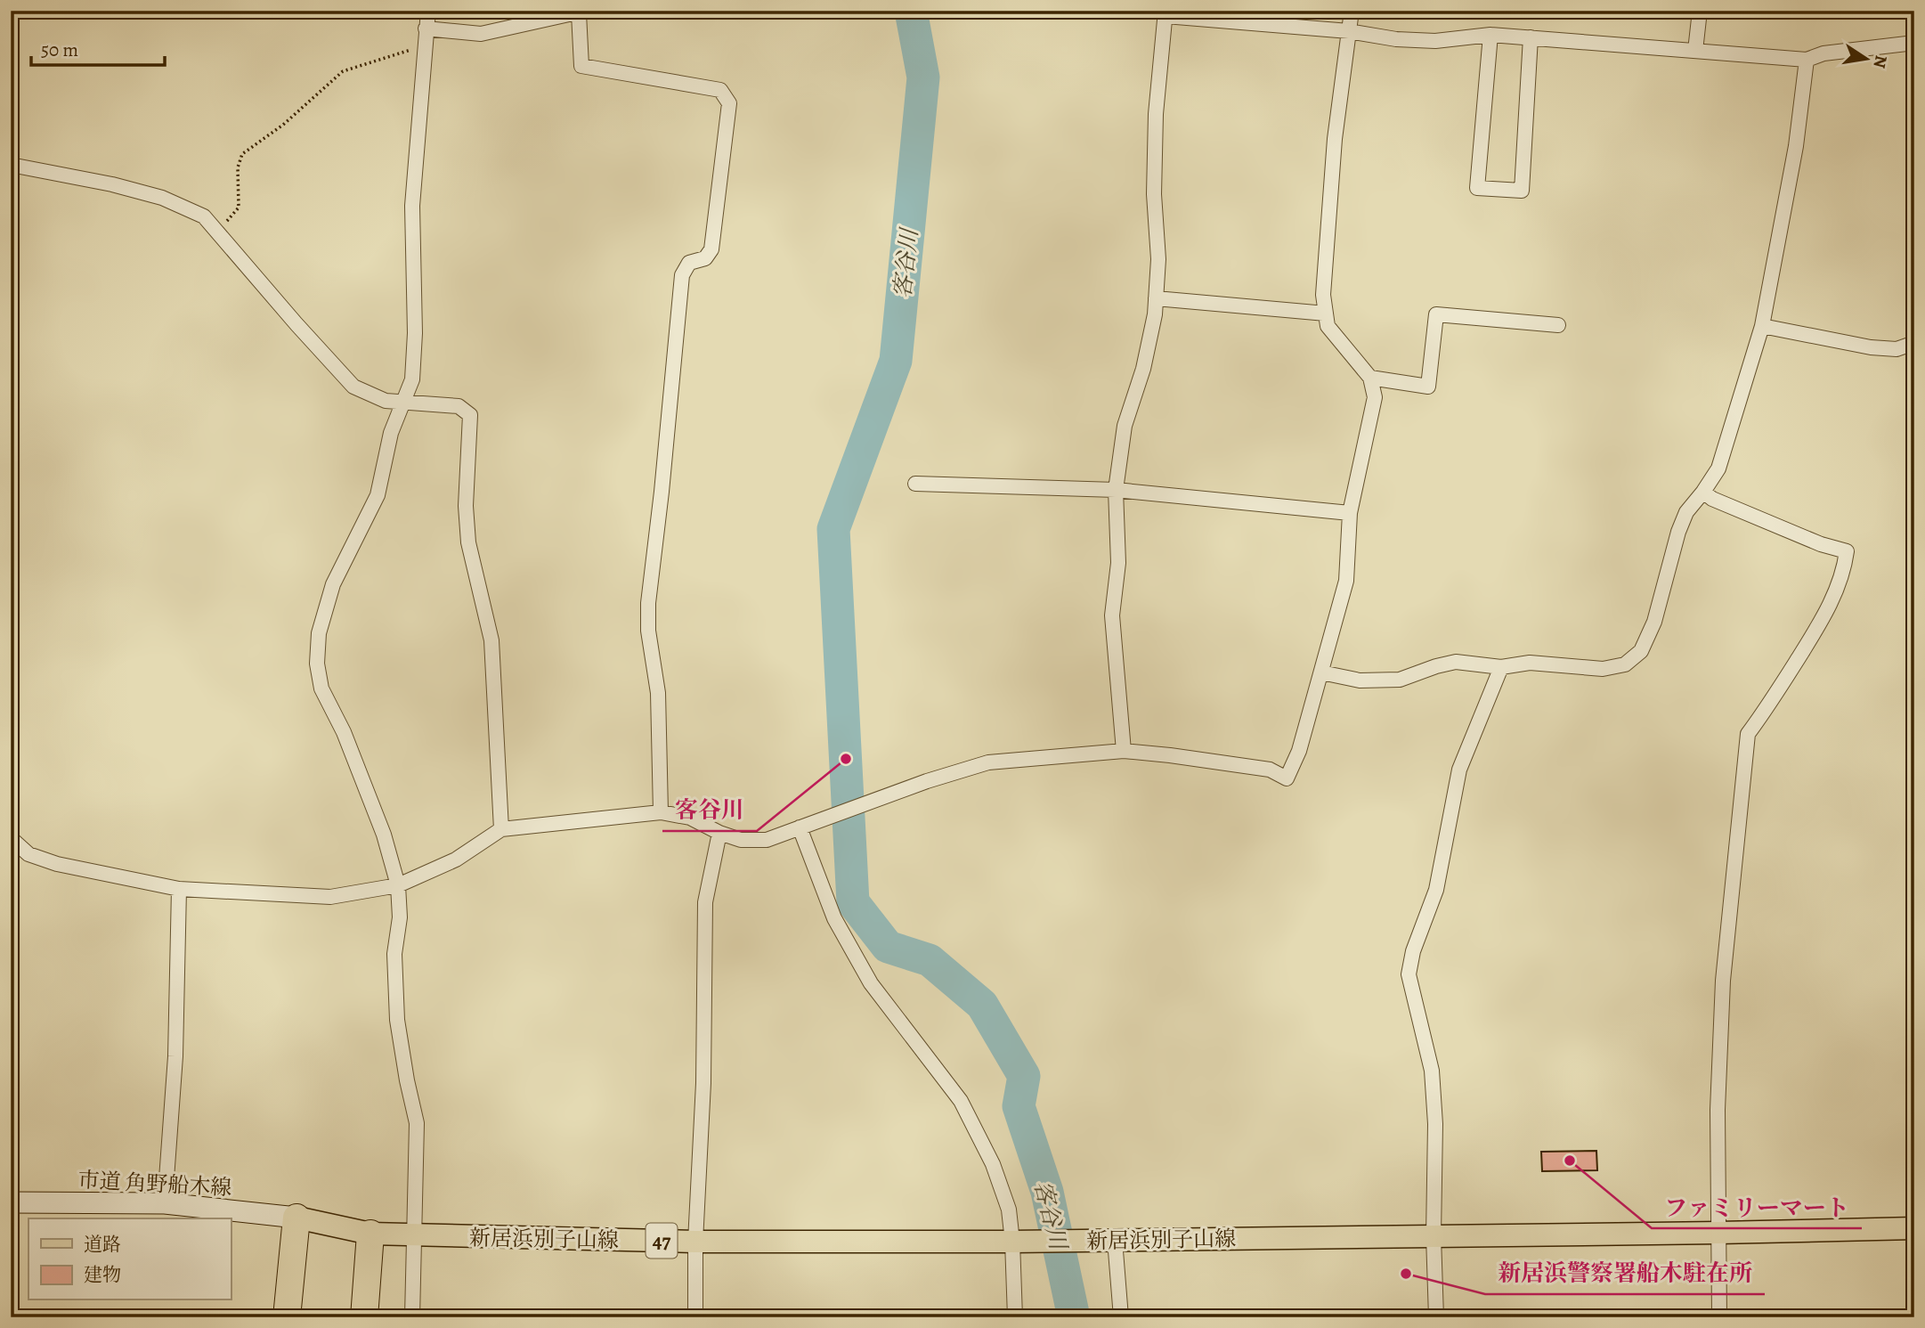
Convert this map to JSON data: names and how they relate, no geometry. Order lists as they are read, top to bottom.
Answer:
{
  "streets": {
    "main road": ["新居浜別子山線", "47"],
    "street": ["市道 角野船木線"]
  },
  "crossings": [
    ["市道 角野船木線", "新居浜別子山線"]
  ],
  "water": ["客谷川"],
  "places": ["客谷川", "ファミリーマート", "新居浜警察署船木駐在所"],
  "legend": ["道路", "建物"],
  "scale_bar": "50 m",
  "north": "right"
}
